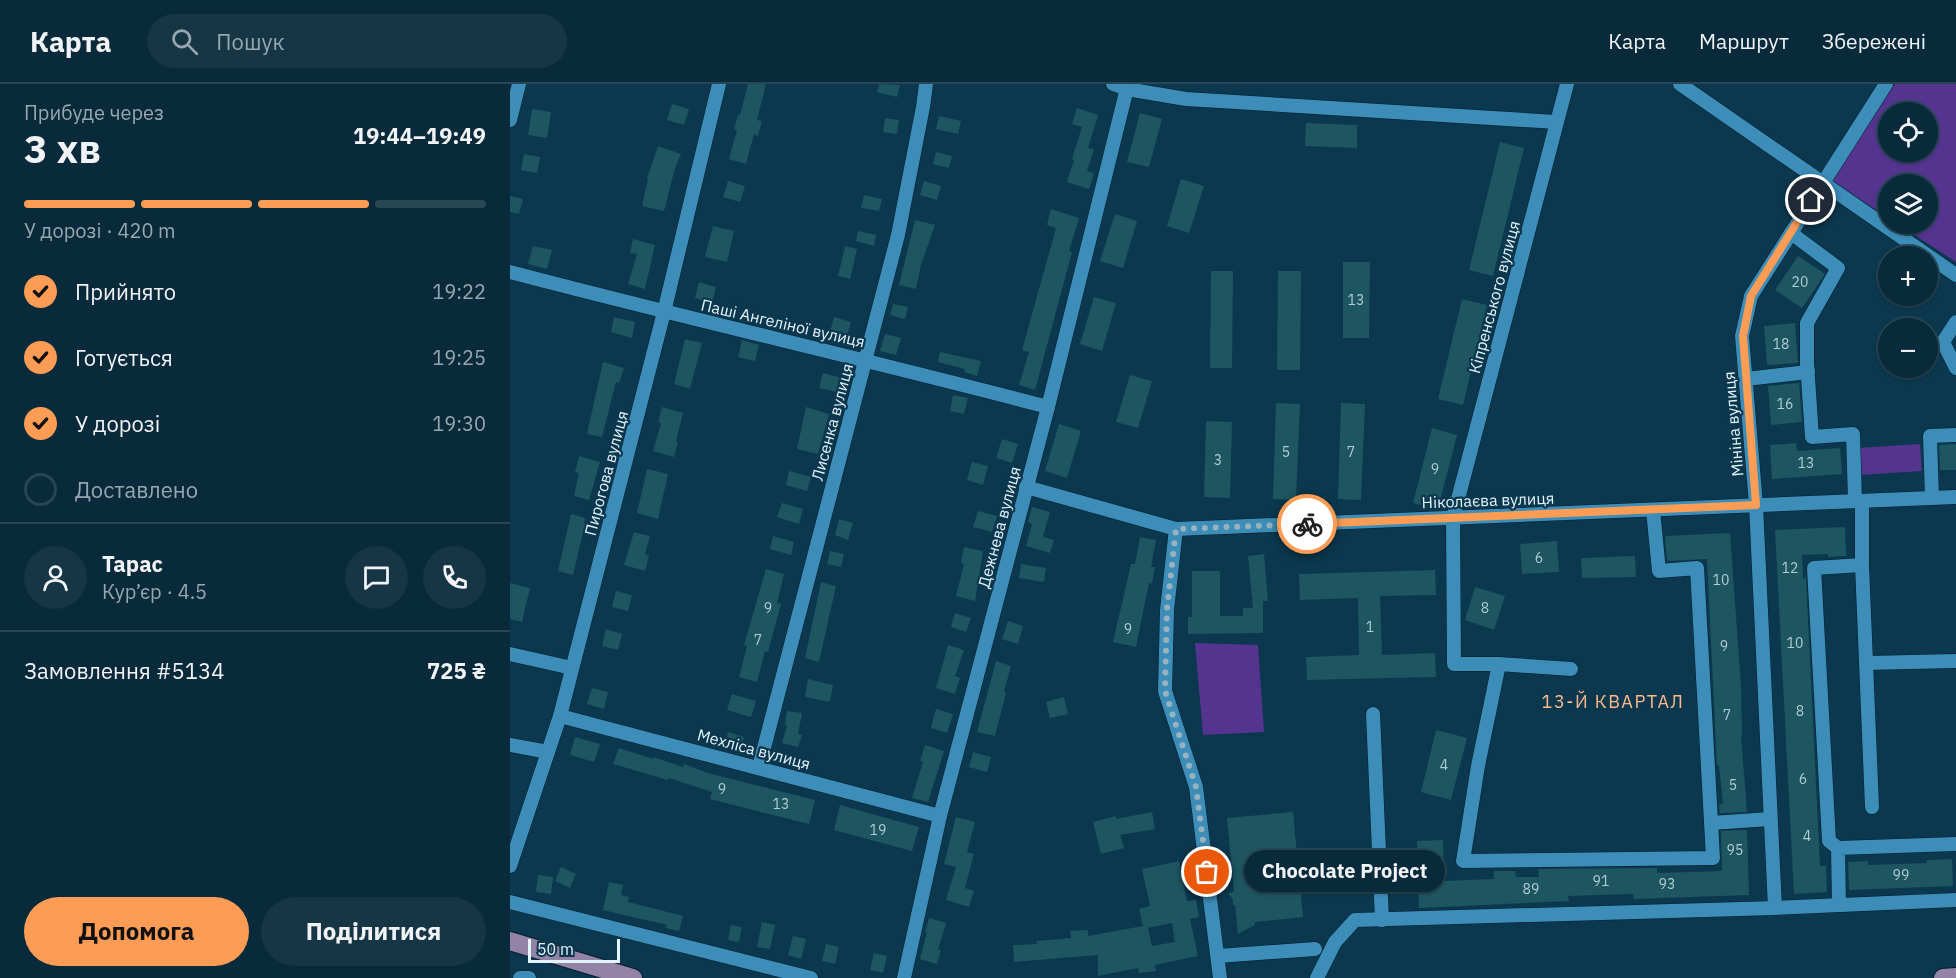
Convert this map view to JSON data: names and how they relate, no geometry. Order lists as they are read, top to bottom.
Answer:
{
  "streets": {
    "street": [
      "Кіпренського вулиця",
      "Паші Ангеліної вулиця",
      "Лисенка вулиця",
      "Мініна вулиця",
      "Пирогова вулиця",
      "Ніколаєва вулиця",
      "Дежнева вулиця",
      "Мехліса вулиця"
    ]
  },
  "crossings": [
    ["Кіпренського вулиця", "Ніколаєва вулиця"],
    ["Паші Ангеліної вулиця", "Лисенка вулиця"],
    ["Паші Ангеліної вулиця", "Пирогова вулиця"],
    ["Паші Ангеліної вулиця", "Дежнева вулиця"],
    ["Лисенка вулиця", "Мехліса вулиця"],
    ["Мініна вулиця", "Ніколаєва вулиця"],
    ["Пирогова вулиця", "Мехліса вулиця"],
    ["Ніколаєва вулиця", "Дежнева вулиця"],
    ["Дежнева вулиця", "Мехліса вулиця"]
  ],
  "districts": ["13-Й КВАРТАЛ"],
  "places": ["Chocolate Project"],
  "house_numbers": [
    "20",
    "13",
    "18",
    "16",
    "5",
    "7",
    "3",
    "13",
    "9",
    "6",
    "12",
    "10",
    "9",
    "8",
    "1",
    "9",
    "7",
    "10",
    "9",
    "8",
    "7",
    "4",
    "6",
    "5",
    "9",
    "13",
    "19",
    "4",
    "95",
    "99",
    "91",
    "93",
    "89"
  ],
  "scale_bar": "50 m",
  "page": {
    "header": "Карта",
    "search": "Пошук",
    "nav": ["Карта", "Маршрут", "Збережені"],
    "heading": ["3 хв", "Прибуде через", "19:44–19:49"],
    "panel": [
      "Тарас",
      "Кур’єр · 4.5",
      "Замовлення #5134",
      "725 ₴"
    ],
    "map_buttons": ["+", "−"],
    "bar": "У дорозі · 420 m",
    "list": [
      ["Прийнято", "19:22"],
      ["Готується", "19:25"],
      ["У дорозі", "19:30"],
      "Доставлено"
    ],
    "bubble": "Chocolate Project",
    "buttons": ["Допомога", "Поділитися"],
    "scale": "50 m"
  }
}
